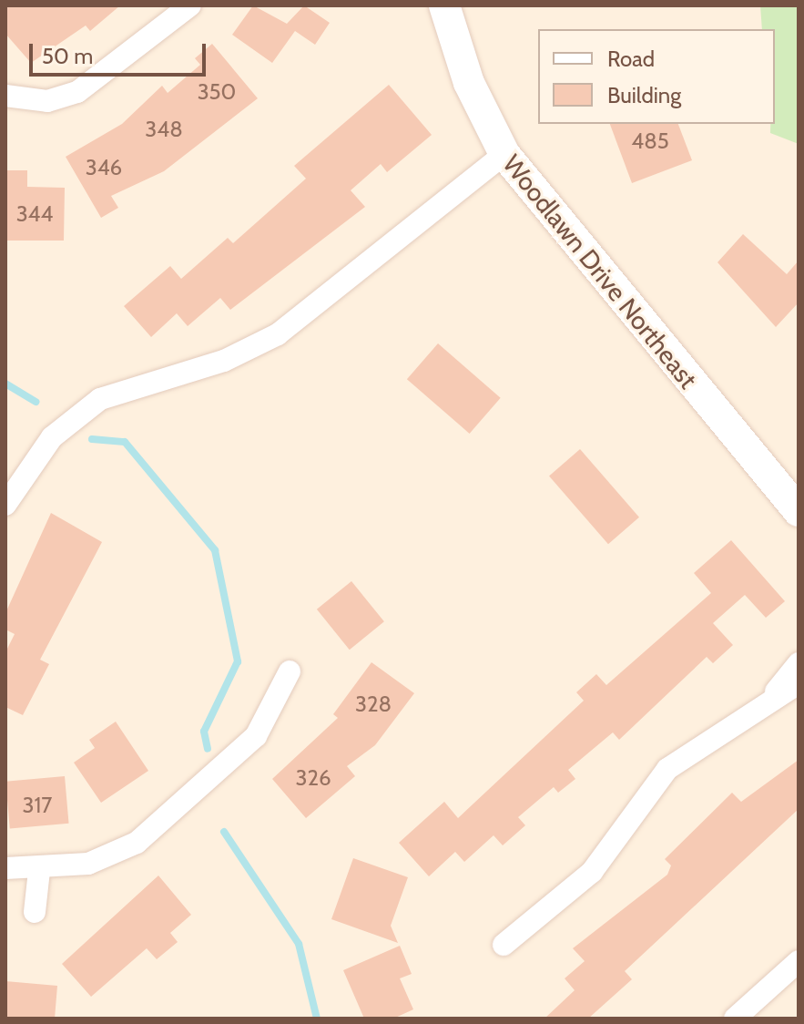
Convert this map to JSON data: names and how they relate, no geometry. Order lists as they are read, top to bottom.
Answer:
{
  "streets": {
    "street": ["Woodlawn Drive Northeast"]
  },
  "house_numbers": [
    "350",
    "348",
    "485",
    "346",
    "344",
    "328",
    "326",
    "317"
  ],
  "legend": ["Road", "Building"],
  "scale_bar": "50 m"
}
